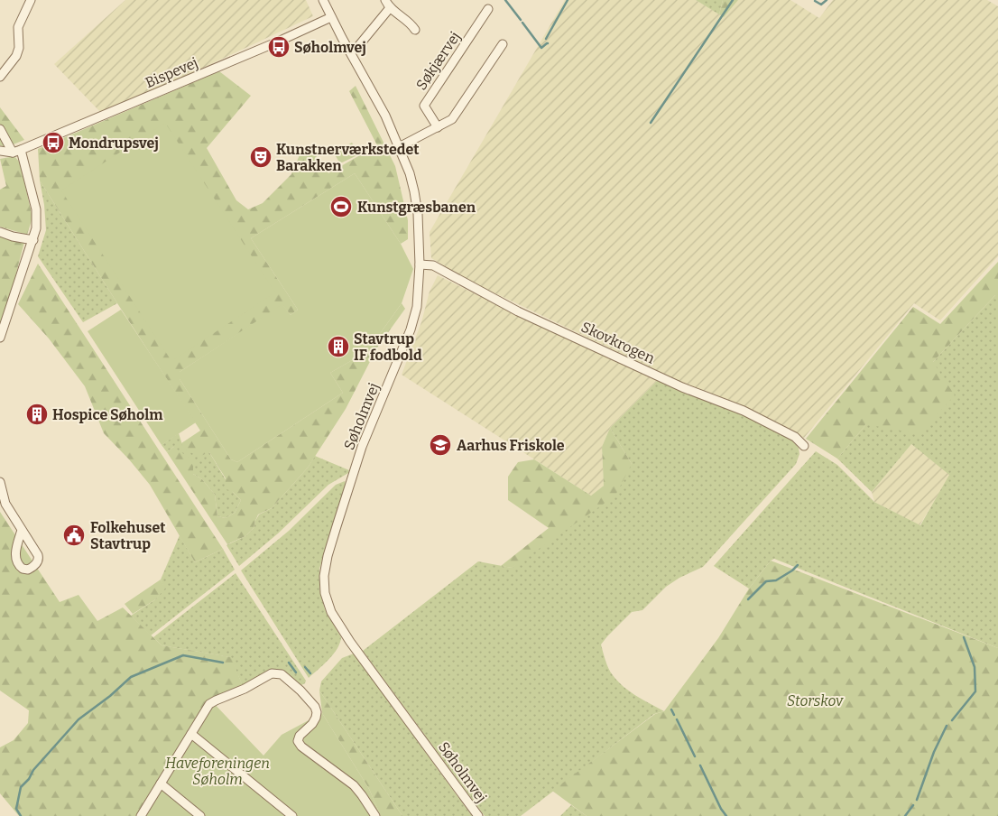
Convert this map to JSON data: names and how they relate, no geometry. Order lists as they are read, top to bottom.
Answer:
{
  "streets": {
    "street": [
      "Søkjærvej",
      "Bispevej",
      "Skovkrogen",
      "Søholmvej"
    ]
  },
  "crossings": [
    ["Bispevej", "Søholmvej"],
    ["Skovkrogen", "Søholmvej"]
  ],
  "parks": ["Storskov", "Haveforeningen Søholm"],
  "places": {
    "bus stop": ["Søholmvej", "Mondrupsvej"],
    "theatre": ["Kunstnerværkstedet Barakken"],
    "sports": ["Kunstgræsbanen"],
    "building": ["Stavtrup IF fodbold", "Hospice Søholm"],
    "school or university": ["Aarhus Friskole"],
    "public building": ["Folkehuset Stavtrup"]
  }
}
